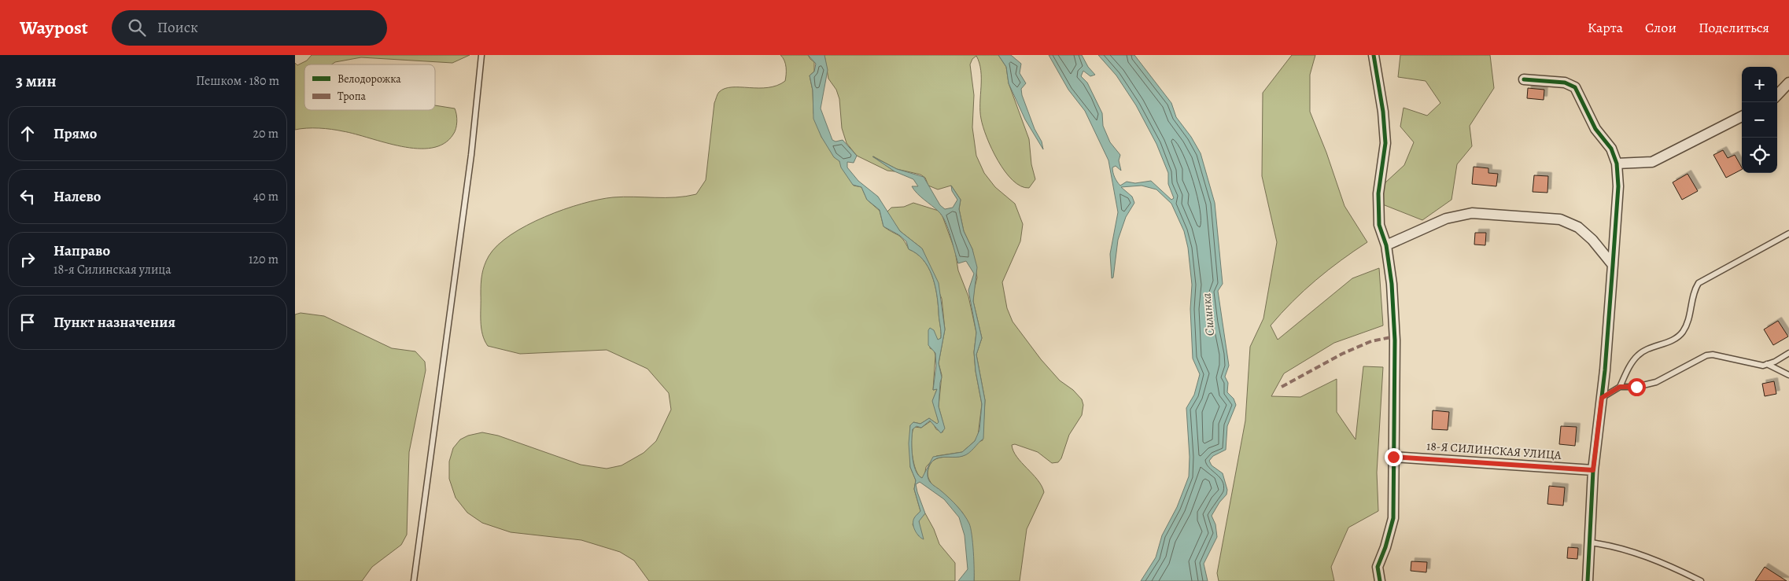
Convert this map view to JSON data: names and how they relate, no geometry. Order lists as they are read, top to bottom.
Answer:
{
  "streets": {
    "street": ["18-Я СИЛИНСКАЯ УЛИЦА"]
  },
  "water": ["Силинка"],
  "legend": ["Велодорожка", "Тропа"],
  "page": {
    "header": "Waypost",
    "search": "Поиск",
    "nav": ["Карта", "Слои", "Поделиться"],
    "heading": ["3 мин", "Пешком · 180 m"],
    "map_buttons": ["+", "−"],
    "list": [
      ["Прямо", "20 m"],
      ["Налево", "40 m"],
      ["Направо", "18-я Силинская улица", "120 m"],
      "Пункт назначения"
    ]
  }
}
